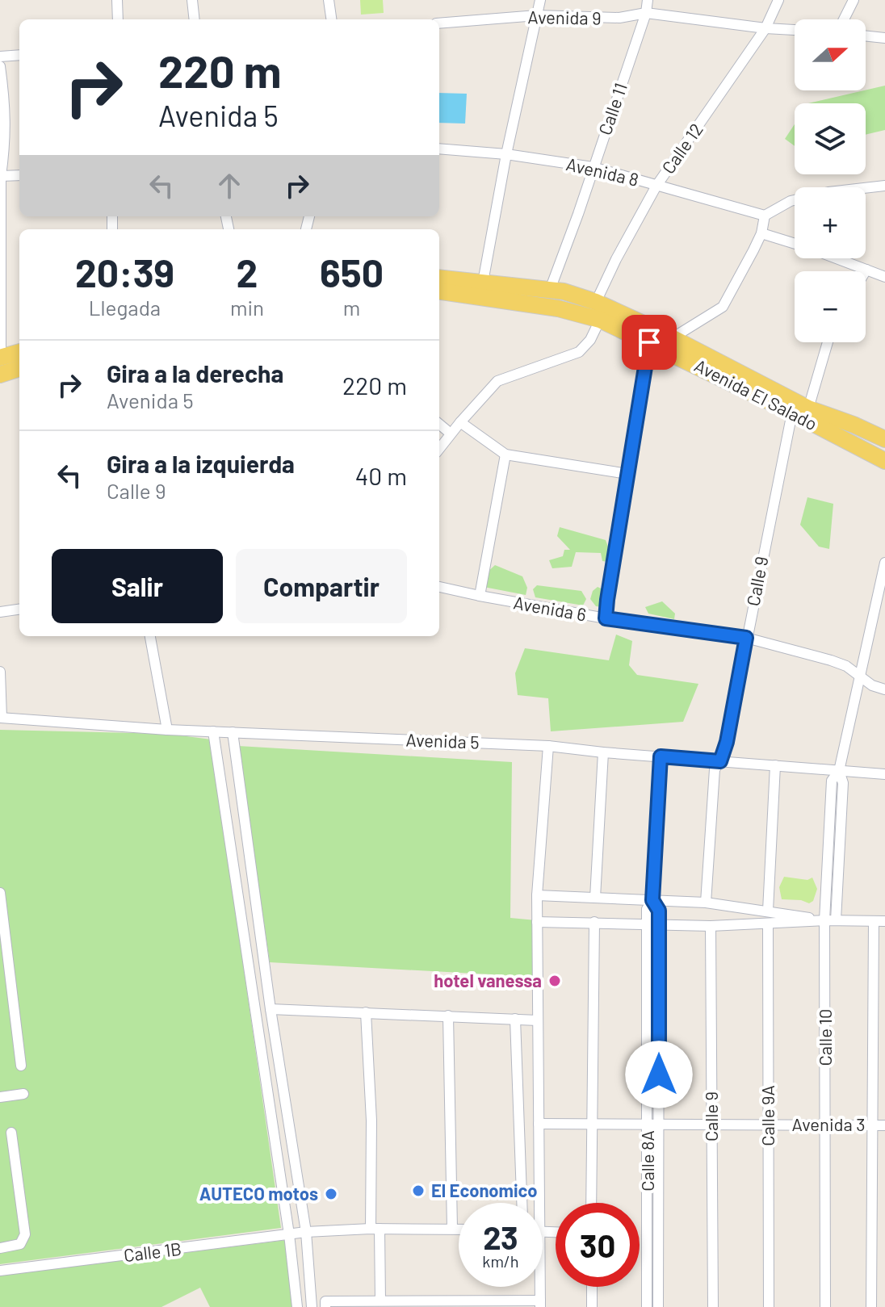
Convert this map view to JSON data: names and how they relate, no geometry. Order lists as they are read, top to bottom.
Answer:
{
  "streets": {
    "main road": ["Avenida El Salado"],
    "street": [
      "Avenida 9",
      "Calle 11",
      "Calle 12",
      "Avenida 8",
      "Calle 9",
      "Avenida 6",
      "Avenida 5",
      "Calle 10",
      "Calle 9A",
      "Avenida 3",
      "Calle 8A",
      "Calle 1B"
    ]
  },
  "crossings": [
    ["Avenida 9", "Calle 11"],
    ["Avenida 9", "Calle 12"],
    ["Calle 11", "Avenida 8"],
    ["Calle 11", "Avenida El Salado"],
    ["Calle 12", "Avenida 8"],
    ["Calle 12", "Avenida El Salado"],
    ["Avenida El Salado", "Calle 9"],
    ["Calle 9", "Avenida 6"],
    ["Calle 9", "Avenida 5"],
    ["Calle 9", "Avenida 3"],
    ["Avenida 6", "Calle 10"],
    ["Avenida 5", "Calle 10"],
    ["Avenida 5", "Calle 8A"],
    ["Calle 10", "Avenida 3"],
    ["Calle 9A", "Avenida 3"],
    ["Avenida 3", "Calle 8A"]
  ],
  "places": ["hotel vanessa", "El Economico", "AUTECO motos"],
  "north": "right",
  "page": {
    "map_buttons": ["+", "−"],
    "turn": ["220 m", "Avenida 5"],
    "eta": [
      "20:39",
      "Llegada",
      "2",
      "min",
      "650",
      "m"
    ],
    "list": [
      {
        "name": "Gira a la derecha",
        "note": "Avenida 5",
        "value": "220 m"
      },
      {
        "name": "Gira a la izquierda",
        "note": "Calle 9",
        "value": "40 m"
      }
    ],
    "buttons": ["Salir", "Compartir"],
    "speed": "23 km/h",
    "limit": "30"
  }
}
